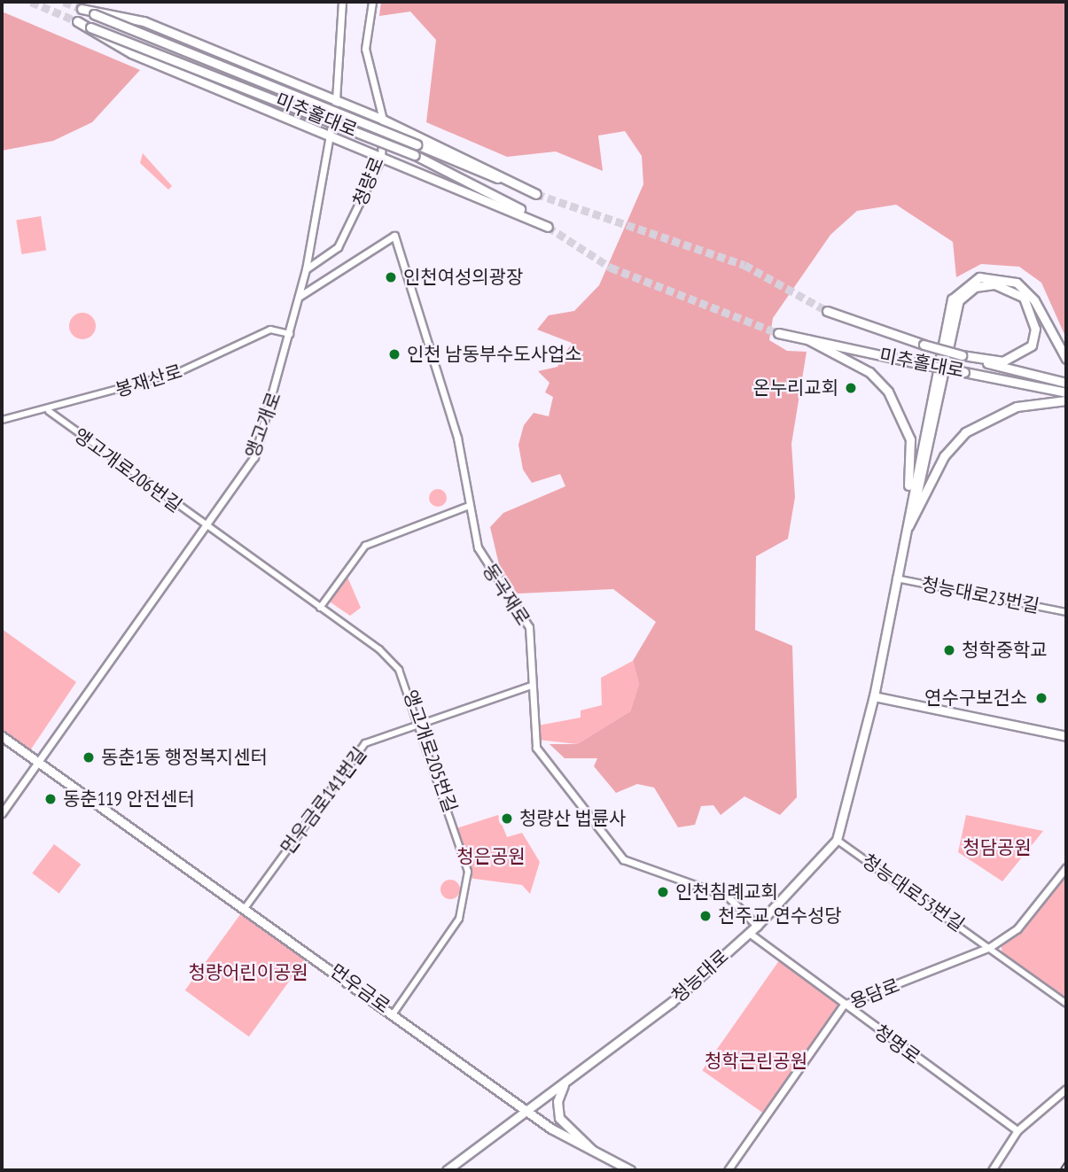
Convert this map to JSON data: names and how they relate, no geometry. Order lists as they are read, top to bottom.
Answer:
{
  "streets": {
    "main road": ["미추홀대로", "청능대로", "먼우금로"],
    "street": [
      "청량로",
      "봉재산로",
      "앵고개로",
      "앵고개로206번길",
      "동곡재로",
      "청능대로23번길",
      "앵고개로205번길",
      "먼우금로141번길",
      "청능대로53번길",
      "용담로",
      "청명로"
    ]
  },
  "crossings": [
    ["미추홀대로", "청량로"],
    ["청량로", "앵고개로"],
    ["봉재산로", "앵고개로"],
    ["봉재산로", "앵고개로206번길"],
    ["앵고개로", "앵고개로206번길"],
    ["앵고개로", "동곡재로"],
    ["앵고개로", "앵고개로205번길"],
    ["앵고개로", "먼우금로"],
    ["앵고개로206번길", "앵고개로205번길"],
    ["동곡재로", "먼우금로141번길"],
    ["동곡재로", "청능대로"],
    ["청능대로23번길", "청능대로"],
    ["앵고개로205번길", "먼우금로141번길"],
    ["앵고개로205번길", "먼우금로"],
    ["먼우금로141번길", "먼우금로"],
    ["청능대로53번길", "청능대로"],
    ["청능대로53번길", "용담로"],
    ["청능대로", "먼우금로"],
    ["청능대로", "청명로"],
    ["용담로", "청명로"]
  ],
  "parks": [
    "청담공원",
    "청은공원",
    "청량어린이공원",
    "청학근린공원"
  ],
  "places": [
    "인천여성의광장",
    "인천 남동부수도사업소",
    "온누리교회",
    "청학중학교",
    "연수구보건소",
    "동춘1동 행정복지센터",
    "동춘119 안전센터",
    "청량산 법륜사",
    "인천침례교회",
    "천주교 연수성당"
  ]
}
